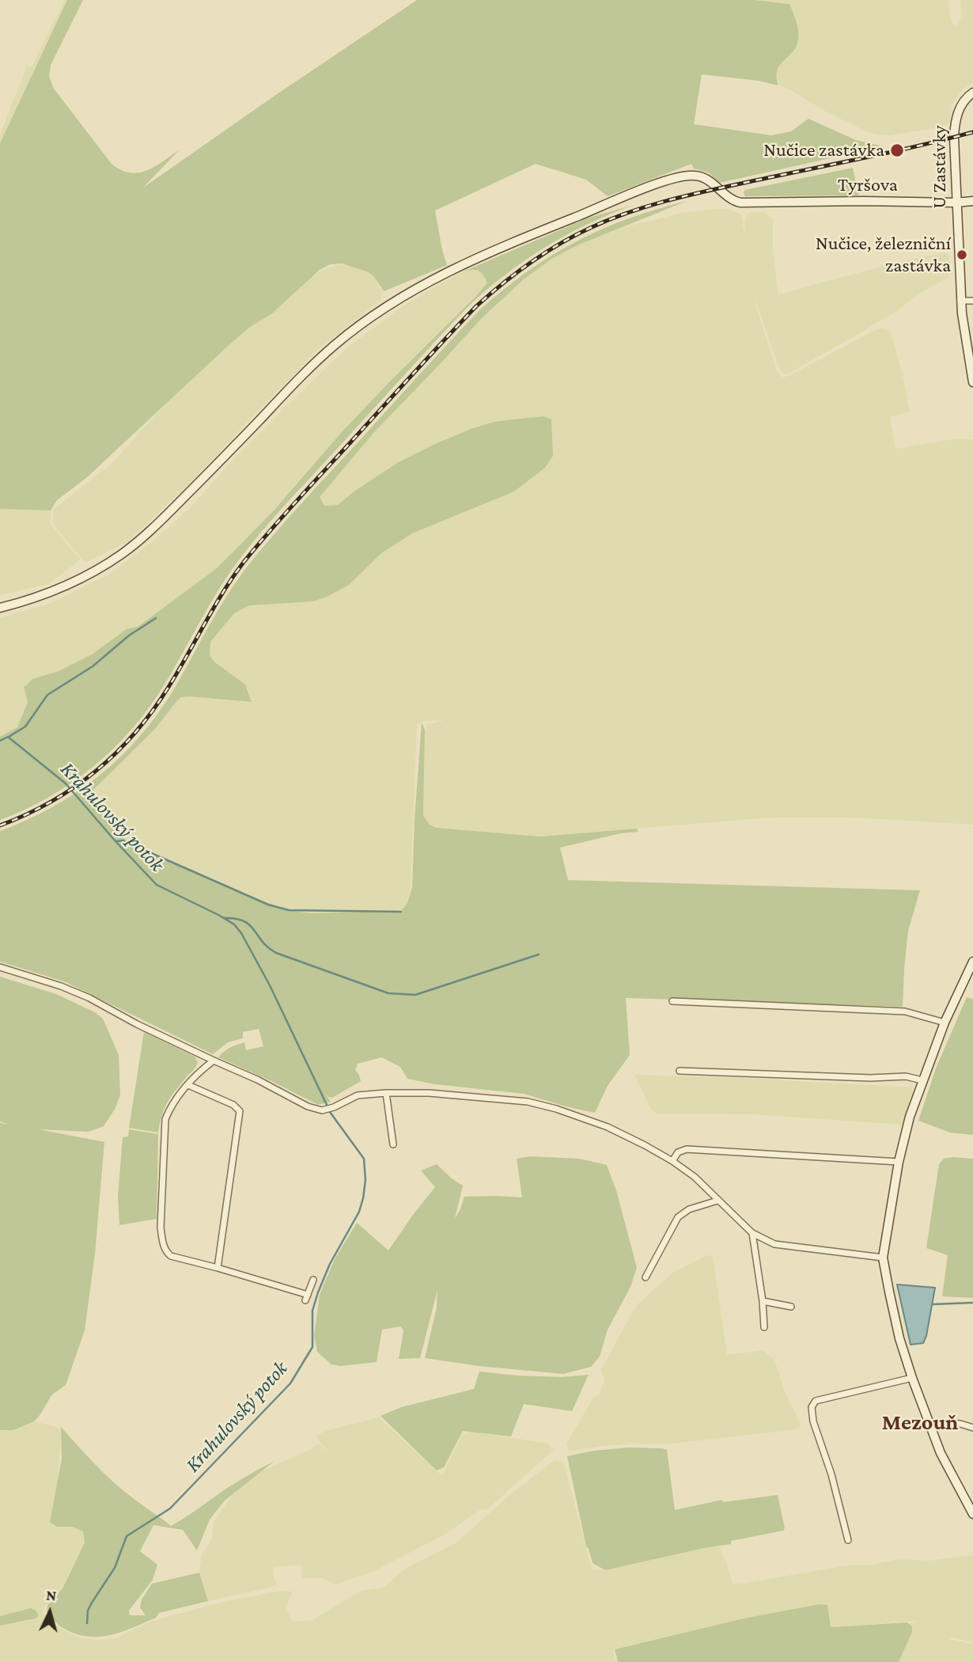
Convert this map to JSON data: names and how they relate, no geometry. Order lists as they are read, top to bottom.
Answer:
{
  "streets": {
    "street": ["U Zastávky", "Tyršova"]
  },
  "crossings": [
    ["U Zastávky", "Tyršova"]
  ],
  "districts": ["Mezouň"],
  "water": ["Krahulovský potok"],
  "places": ["Nučice zastávka", "Nučice, železniční zastávka"],
  "north": "top"
}
